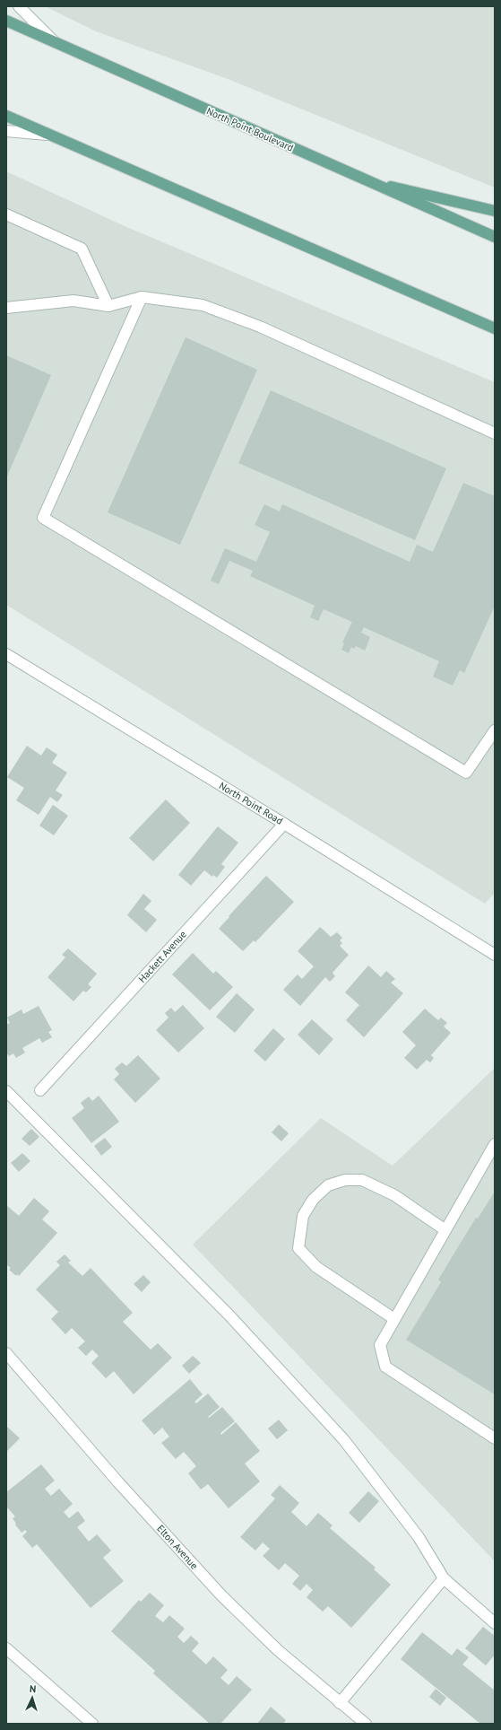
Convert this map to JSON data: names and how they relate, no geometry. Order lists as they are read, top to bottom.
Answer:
{
  "streets": {
    "main road": ["North Point Boulevard"],
    "street": ["North Point Road", "Hackett Avenue", "Elton Avenue"]
  },
  "crossings": [
    ["North Point Road", "Hackett Avenue"]
  ],
  "north": "top"
}
